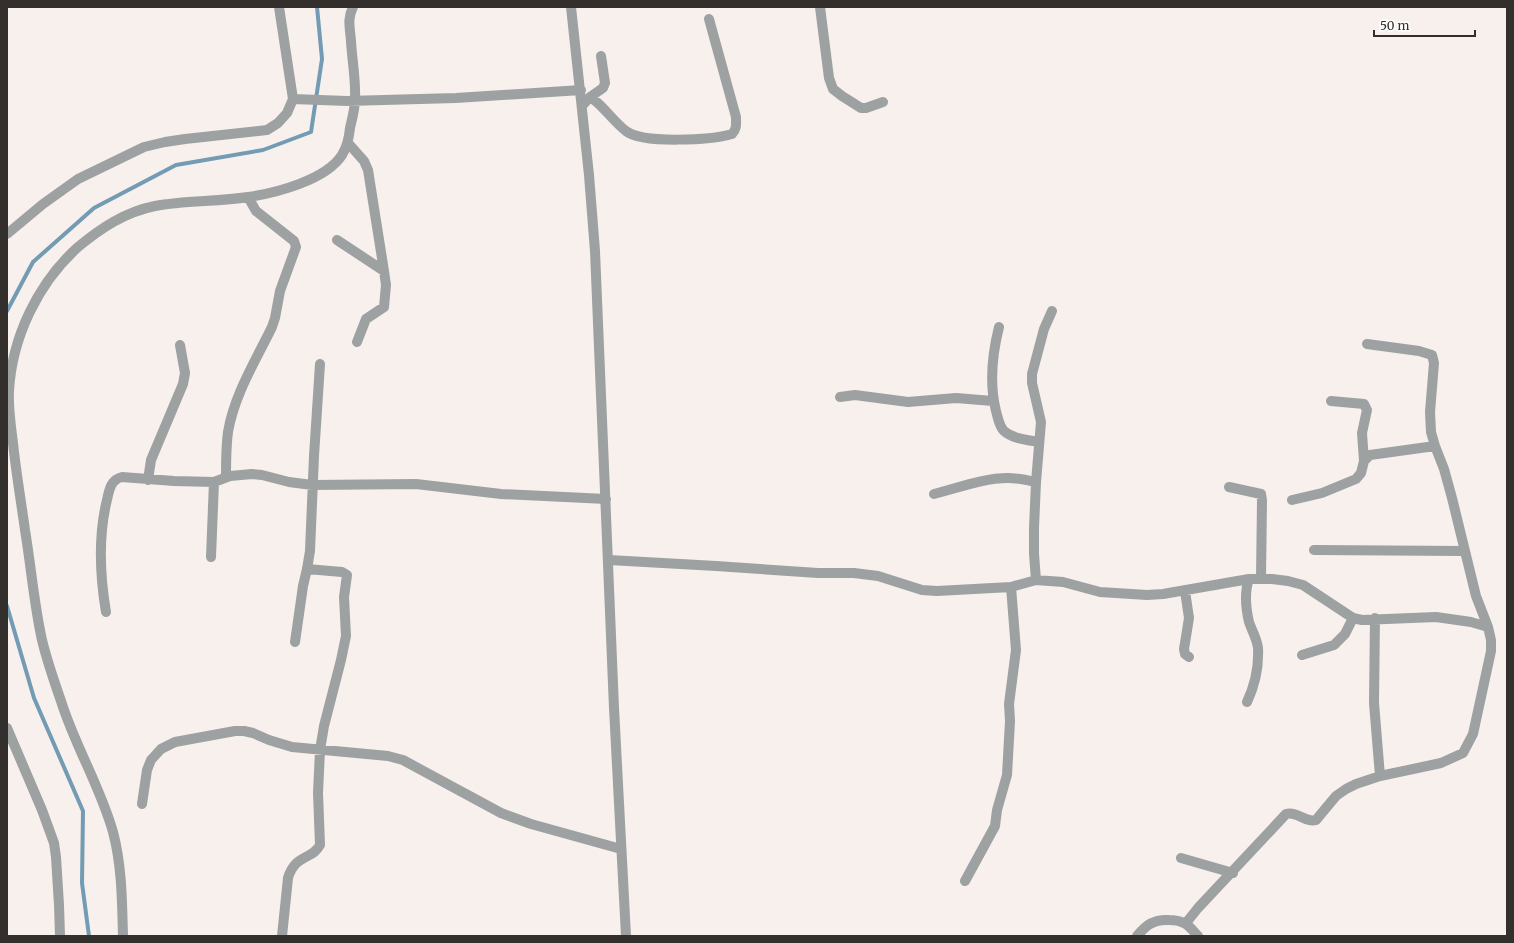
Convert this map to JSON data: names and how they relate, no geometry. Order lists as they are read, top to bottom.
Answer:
{
  "scale_bar": "50 m"
}
